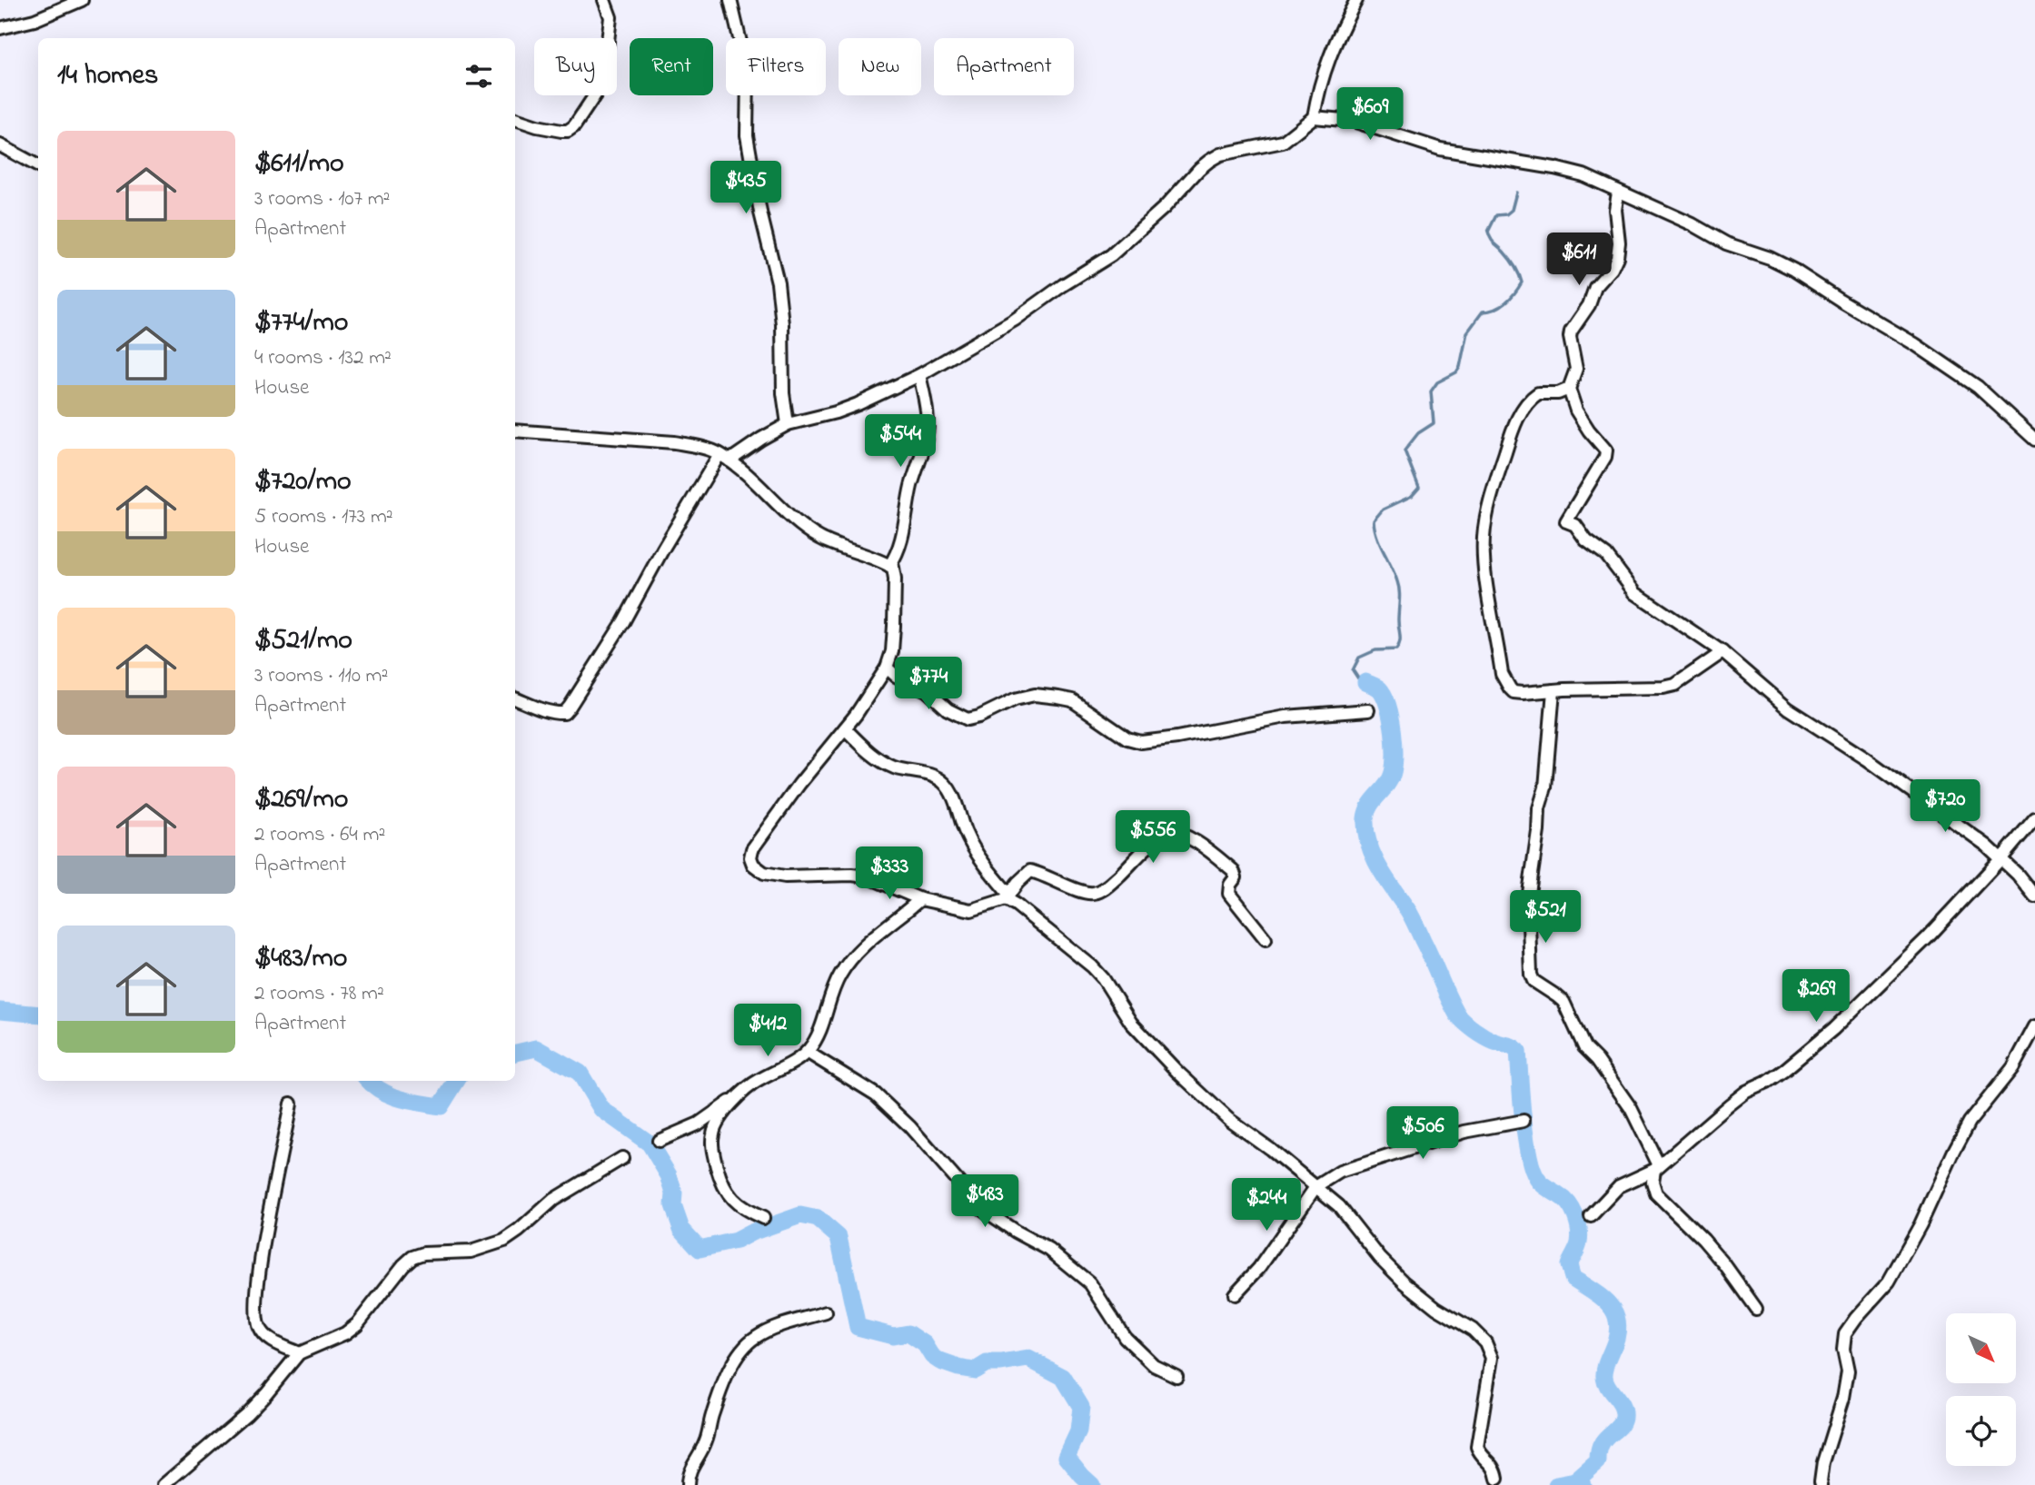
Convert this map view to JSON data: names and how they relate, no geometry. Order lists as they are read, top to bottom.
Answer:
{
  "north": "bottom right",
  "page": {
    "chip": [
      "Buy",
      "Rent",
      "Filters",
      "New",
      "Apartment"
    ],
    "heading": "14 homes",
    "price": [
      "$609",
      "$435",
      "$611",
      "$544",
      "$774",
      "$720",
      "$556",
      "$333",
      "$521",
      "$269",
      "$412",
      "$506",
      "$483",
      "$244"
    ],
    "list": [
      {
        "name": "$611/mo",
        "note": "3 rooms · 107 m² · Apartment"
      },
      {
        "name": "$774/mo",
        "note": "4 rooms · 132 m² · House"
      },
      {
        "name": "$720/mo",
        "note": "5 rooms · 173 m² · House"
      },
      {
        "name": "$521/mo",
        "note": "3 rooms · 110 m² · Apartment"
      },
      {
        "name": "$269/mo",
        "note": "2 rooms · 64 m² · Apartment"
      },
      {
        "name": "$483/mo",
        "note": "2 rooms · 78 m² · Apartment"
      }
    ]
  }
}
